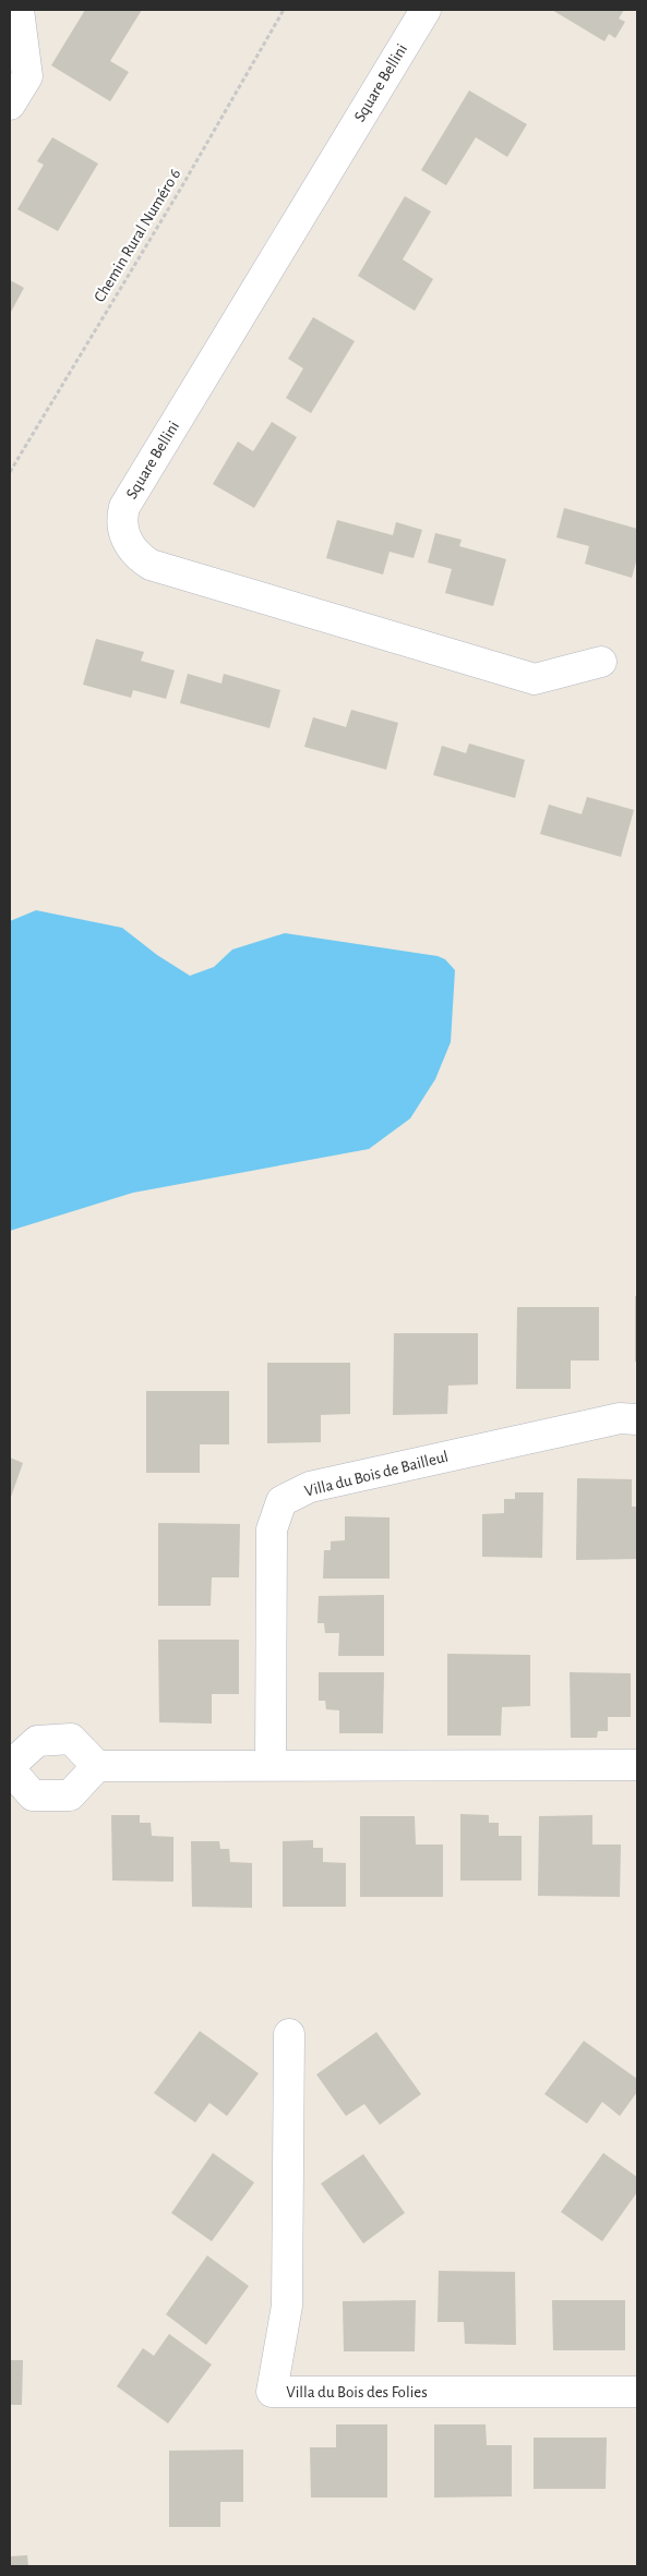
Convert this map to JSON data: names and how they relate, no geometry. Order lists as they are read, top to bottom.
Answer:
{
  "streets": {
    "street": ["Square Bellini", "Villa du Bois de Bailleul", "Villa du Bois des Folies"],
    "path": ["Chemin Rural Numéro 6"]
  }
}
